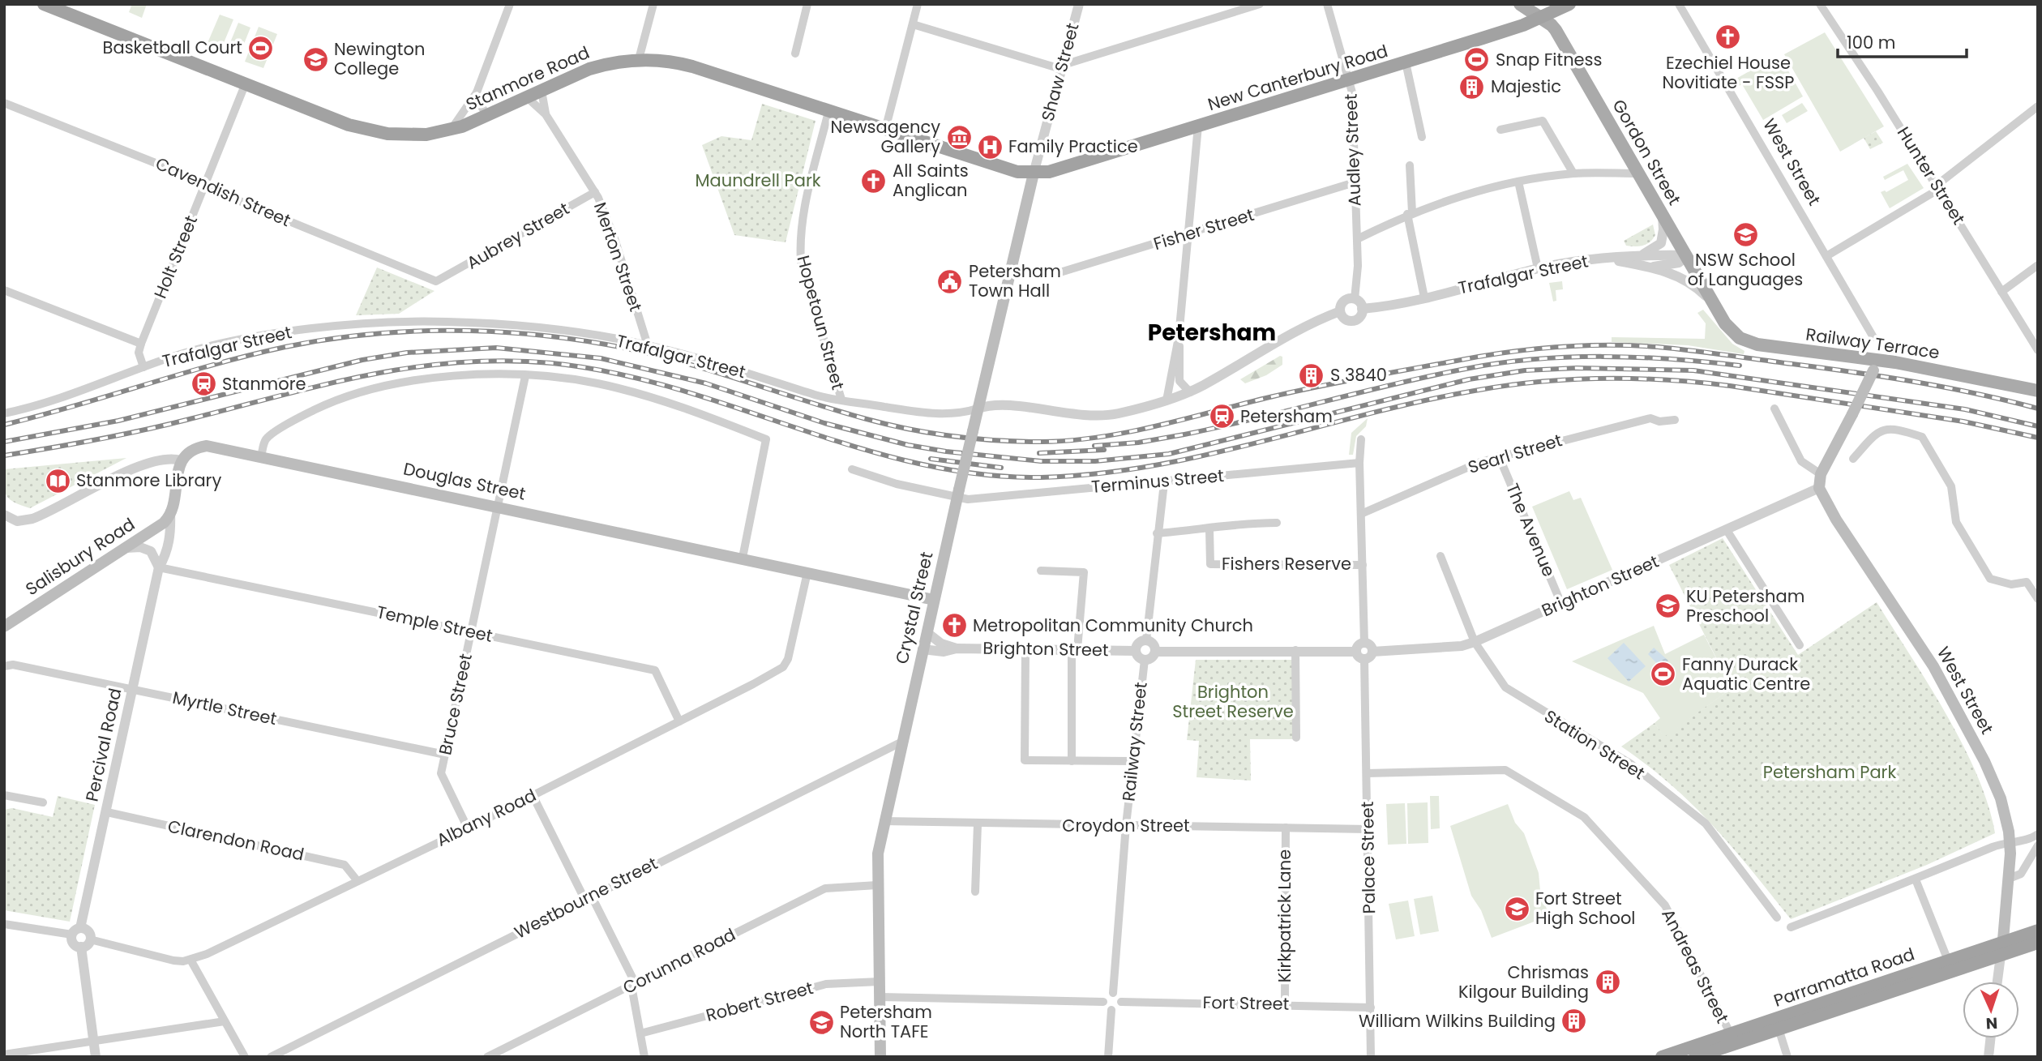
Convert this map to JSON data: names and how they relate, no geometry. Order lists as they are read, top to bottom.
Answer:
{
  "streets": {
    "highway": ["New Canterbury Road", "Stanmore Road", "Parramatta Road"],
    "main road": [
      "Gordon Street",
      "West Street",
      "Railway Terrace",
      "Douglas Street",
      "Salisbury Road",
      "Crystal Street",
      "Percival Road"
    ],
    "street": [
      "Shaw Street",
      "Audley Street",
      "Hunter Street",
      "Cavendish Street",
      "Fisher Street",
      "Aubrey Street",
      "Holt Street",
      "Merton Street",
      "Trafalgar Street",
      "Hopetoun Street",
      "Searl Street",
      "Terminus Street",
      "The Avenue",
      "Fishers Reserve",
      "Brighton Street",
      "Temple Street",
      "Bruce Street",
      "Myrtle Street",
      "Railway Street",
      "Station Street",
      "Albany Road",
      "Croydon Street",
      "Clarendon Road",
      "Palace Street",
      "Westbourne Street",
      "Kirkpatrick Lane",
      "Corunna Road",
      "Andreas Street",
      "Robert Street",
      "Fort Street"
    ]
  },
  "crossings": [
    ["Shaw Street", "New Canterbury Road"],
    ["Shaw Street", "Stanmore Road"],
    ["Shaw Street", "Crystal Street"],
    ["New Canterbury Road", "Stanmore Road"],
    ["New Canterbury Road", "Audley Street"],
    ["New Canterbury Road", "Gordon Street"],
    ["New Canterbury Road", "Crystal Street"],
    ["Stanmore Road", "Holt Street"],
    ["Stanmore Road", "Merton Street"],
    ["Stanmore Road", "Hopetoun Street"],
    ["Stanmore Road", "Crystal Street"],
    ["Audley Street", "Fisher Street"],
    ["Audley Street", "Trafalgar Street"],
    ["Gordon Street", "Trafalgar Street"],
    ["Gordon Street", "Railway Terrace"],
    ["West Street", "Brighton Street"],
    ["West Street", "Parramatta Road"],
    ["Cavendish Street", "Aubrey Street"],
    ["Cavendish Street", "Holt Street"],
    ["Aubrey Street", "Merton Street"],
    ["Holt Street", "Trafalgar Street"],
    ["Merton Street", "Trafalgar Street"],
    ["Trafalgar Street", "Hopetoun Street"],
    ["Trafalgar Street", "Crystal Street"],
    ["Searl Street", "The Avenue"],
    ["Douglas Street", "Crystal Street"],
    ["Douglas Street", "Bruce Street"],
    ["Douglas Street", "Percival Road"],
    ["Douglas Street", "Albany Road"],
    ["Terminus Street", "Crystal Street"],
    ["The Avenue", "Brighton Street"],
    ["Salisbury Road", "Percival Road"],
    ["Brighton Street", "Crystal Street"],
    ["Brighton Street", "Railway Street"],
    ["Brighton Street", "Station Street"],
    ["Brighton Street", "Palace Street"],
    ["Crystal Street", "Croydon Street"],
    ["Crystal Street", "Westbourne Street"],
    ["Crystal Street", "Corunna Road"],
    ["Crystal Street", "Robert Street"],
    ["Temple Street", "Bruce Street"],
    ["Temple Street", "Percival Road"],
    ["Temple Street", "Albany Road"],
    ["Bruce Street", "Myrtle Street"],
    ["Bruce Street", "Albany Road"],
    ["Myrtle Street", "Percival Road"],
    ["Railway Street", "Croydon Street"],
    ["Railway Street", "Fort Street"],
    ["Percival Road", "Albany Road"],
    ["Percival Road", "Clarendon Road"],
    ["Albany Road", "Clarendon Road"],
    ["Croydon Street", "Palace Street"],
    ["Croydon Street", "Kirkpatrick Lane"],
    ["Palace Street", "Andreas Street"],
    ["Palace Street", "Fort Street"],
    ["Kirkpatrick Lane", "Fort Street"],
    ["Andreas Street", "Parramatta Road"]
  ],
  "districts": ["Petersham"],
  "parks": ["Maundrell Park", "Brighton Street Reserve", "Petersham Park"],
  "places": {
    "church": ["Ezechiel House Novitiate - FSSP", "All Saints Anglican", "Metropolitan Community Church"],
    "sports": ["Basketball Court", "Snap Fitness", "Fanny Durack Aquatic Centre"],
    "school or university": [
      "Newington College",
      "NSW School of Languages",
      "KU Petersham Preschool",
      "Fort Street High School",
      "Petersham North TAFE"
    ],
    "building": [
      "Majestic",
      "S 3840",
      "Chrismas Kilgour Building",
      "William Wilkins Building"
    ],
    "museum": ["Newsagency Gallery"],
    "hospital": ["Family Practice"],
    "public building": ["Petersham Town Hall"],
    "station": ["Stanmore", "Petersham"],
    "library": ["Stanmore Library"]
  },
  "scale_bar": "100 m",
  "north": "bottom"
}
